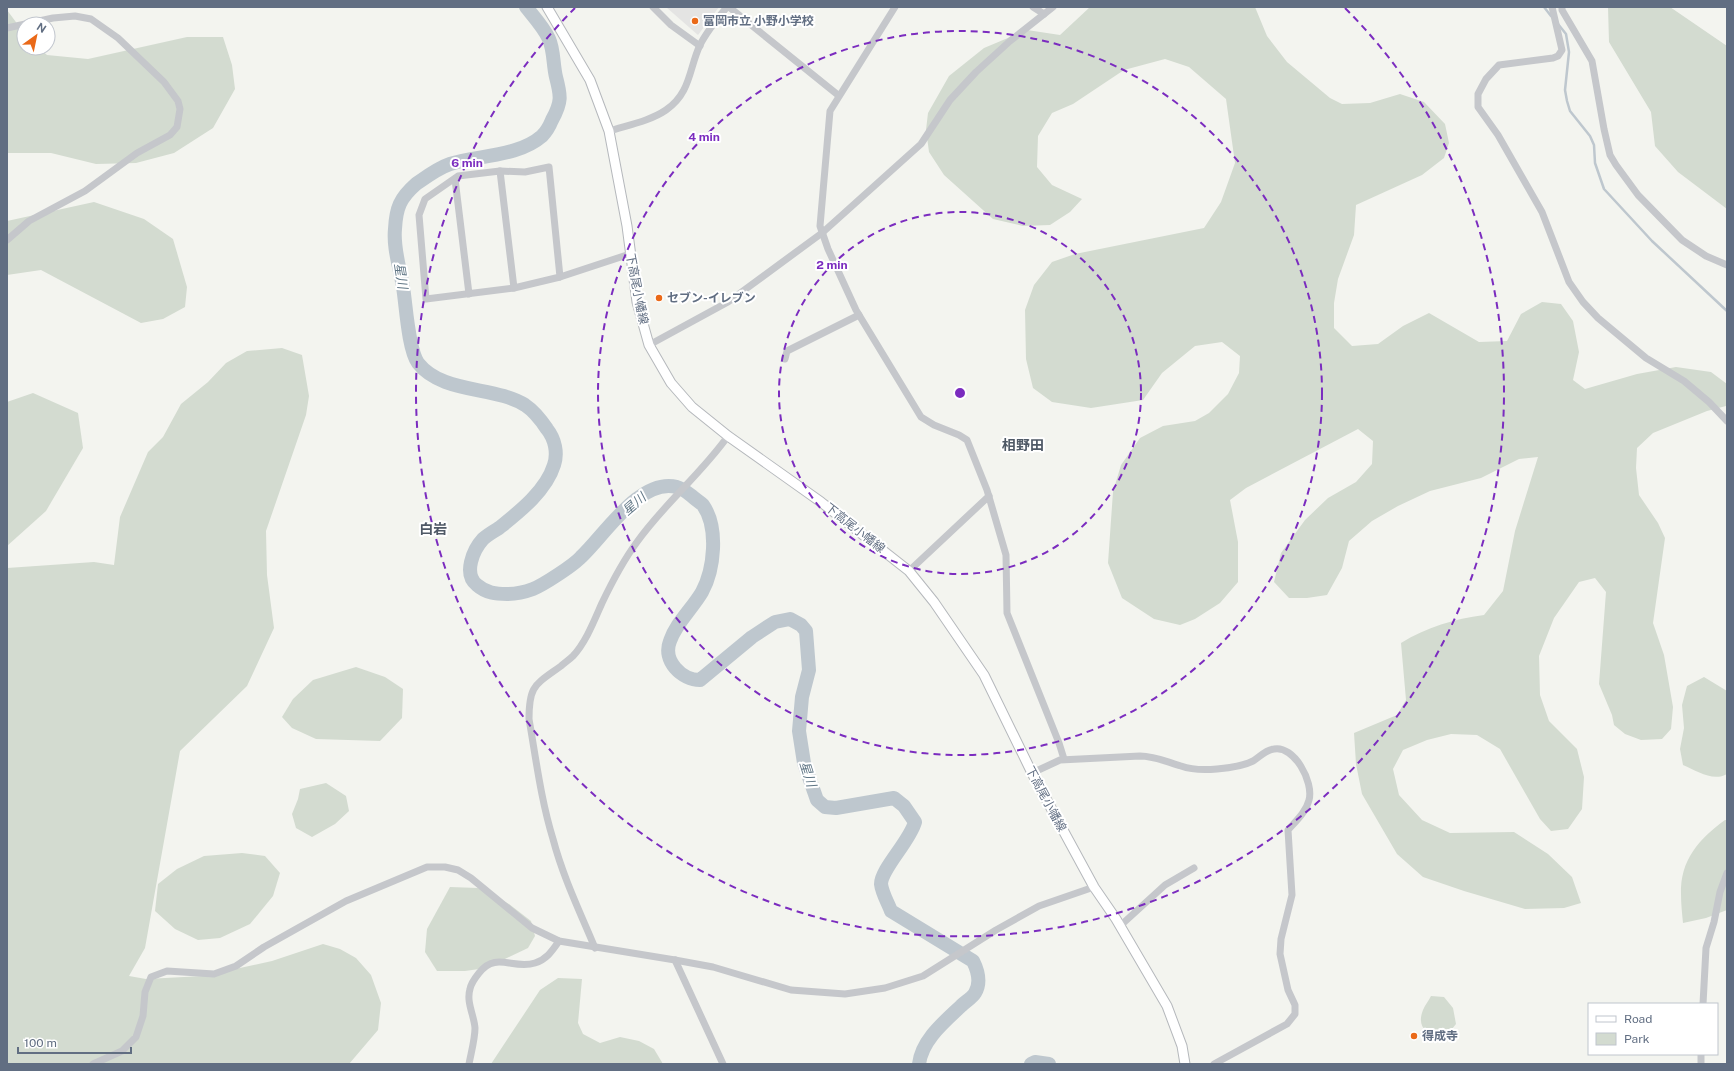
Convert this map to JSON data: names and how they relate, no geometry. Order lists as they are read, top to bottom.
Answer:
{
  "streets": {
    "main road": ["下高尾小幡線"]
  },
  "districts": ["相野田", "白岩"],
  "water": ["星川"],
  "places": ["富岡市立 小野小学校", "セブン-イレブン", "得成寺"],
  "legend": ["Road", "Park"],
  "scale_bar": "100 m",
  "north": "top right",
  "rings": ["4 min", "6 min", "2 min"]
}
